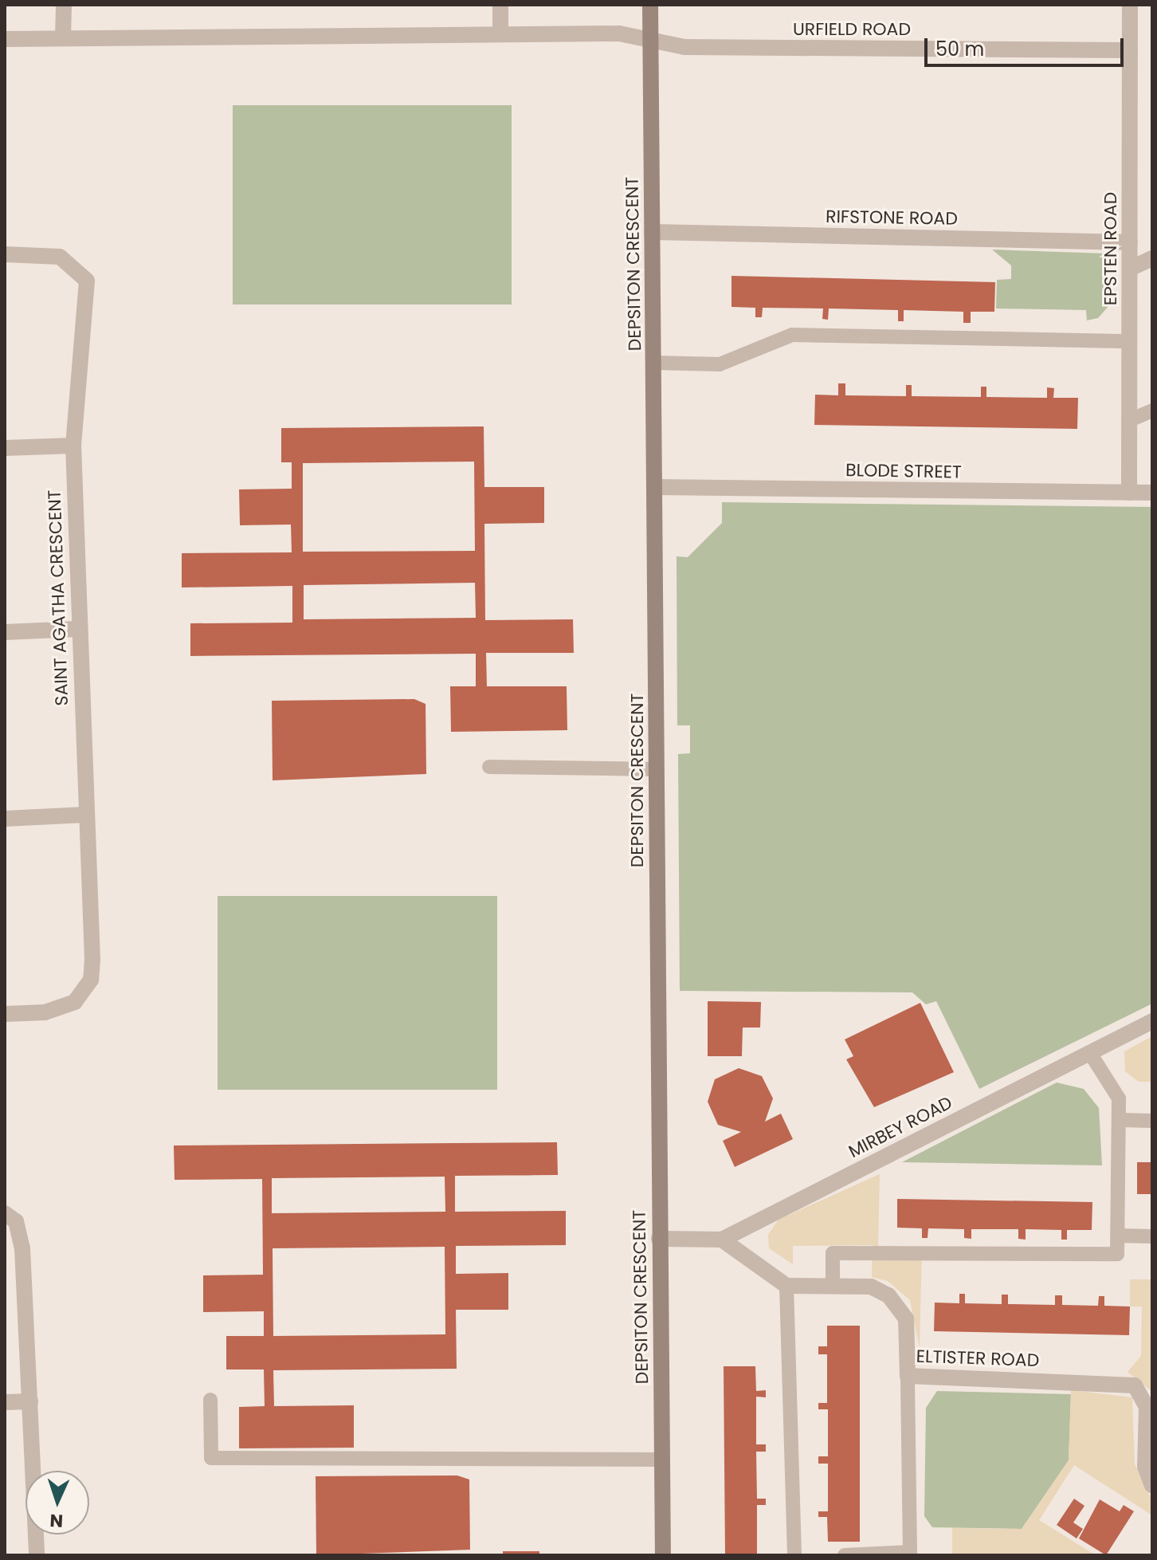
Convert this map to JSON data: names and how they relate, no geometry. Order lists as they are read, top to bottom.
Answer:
{
  "streets": {
    "street": [
      "URFIELD ROAD",
      "RIFSTONE ROAD",
      "EPSTEN ROAD",
      "DEPSITON CRESCENT",
      "BLODE STREET",
      "SAINT AGATHA CRESCENT",
      "MIRBEY ROAD",
      "ELTISTER ROAD"
    ]
  },
  "crossings": [
    ["URFIELD ROAD", "EPSTEN ROAD"],
    ["URFIELD ROAD", "DEPSITON CRESCENT"],
    ["RIFSTONE ROAD", "EPSTEN ROAD"],
    ["RIFSTONE ROAD", "DEPSITON CRESCENT"],
    ["EPSTEN ROAD", "BLODE STREET"],
    ["DEPSITON CRESCENT", "BLODE STREET"],
    ["DEPSITON CRESCENT", "MIRBEY ROAD"]
  ],
  "scale_bar": "50 m",
  "north": "bottom"
}
